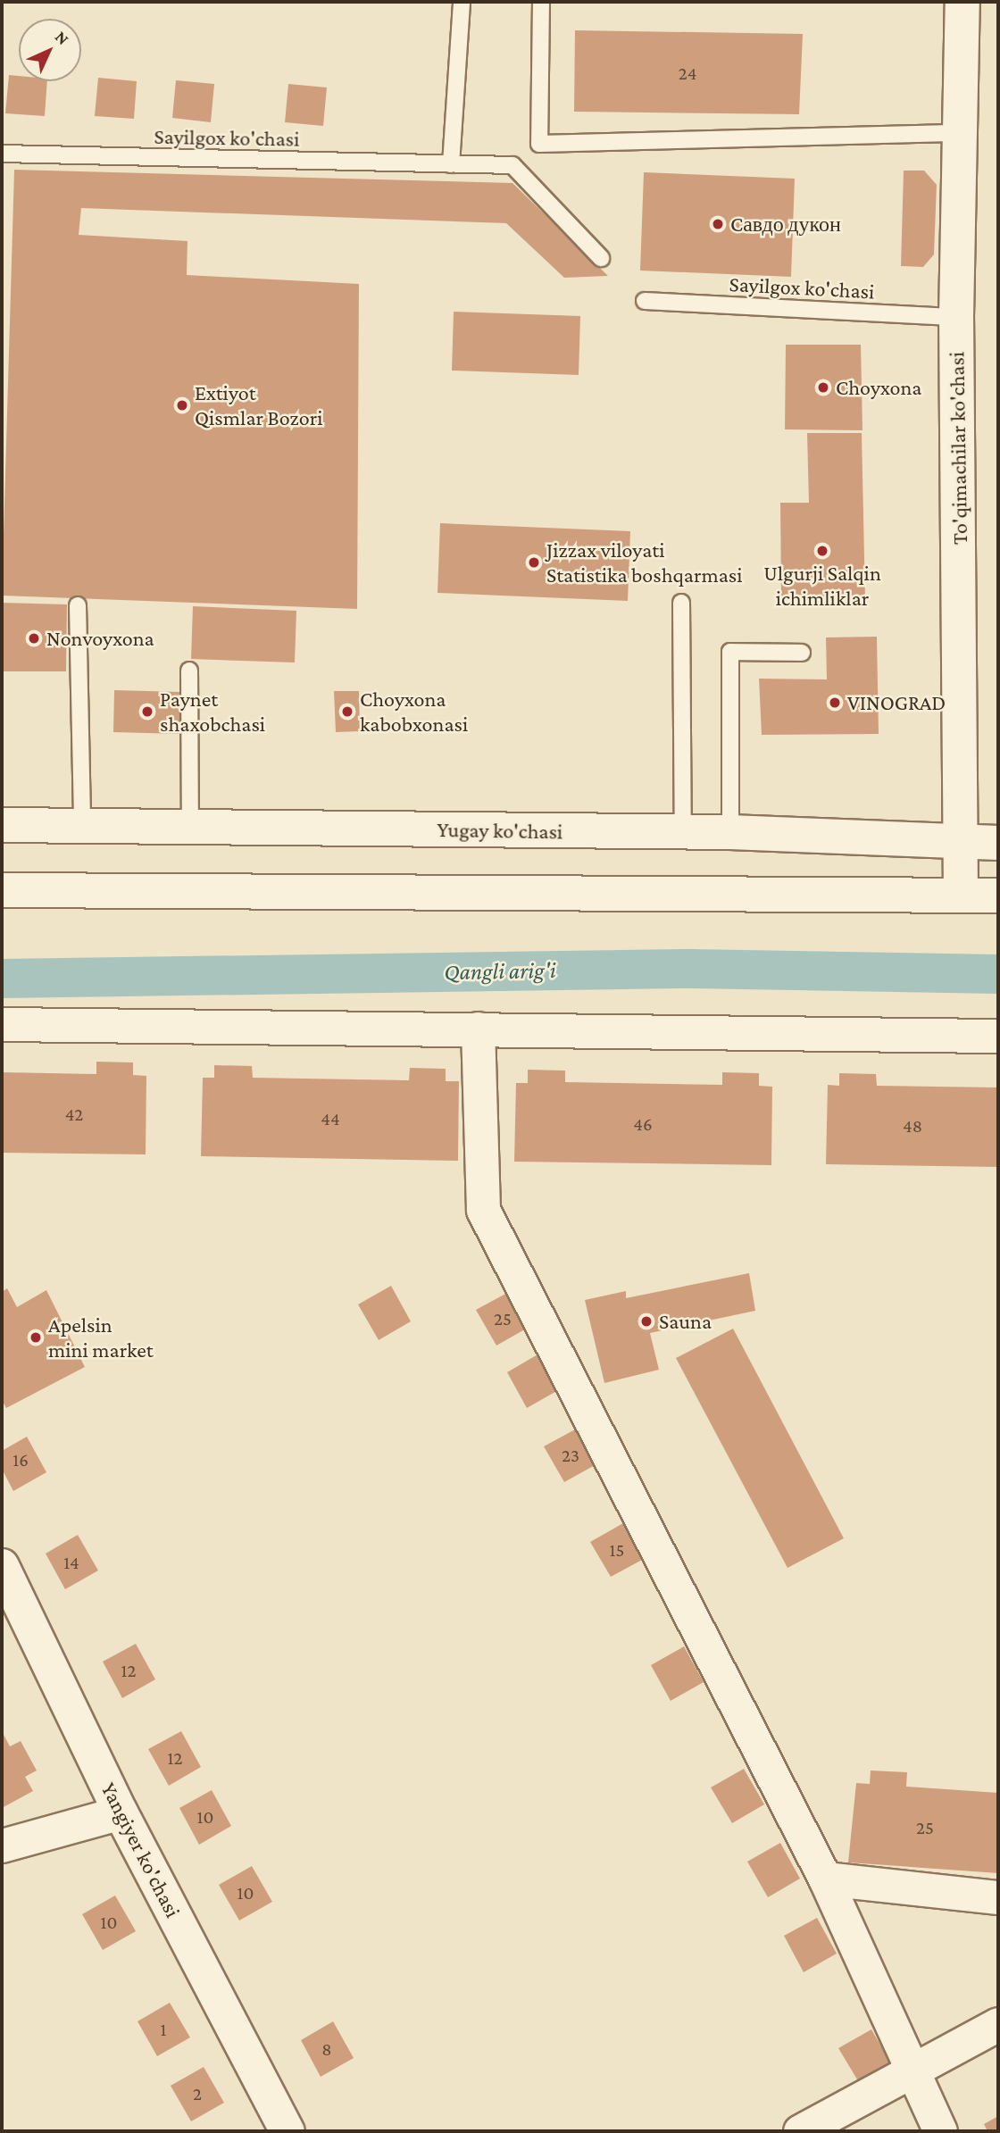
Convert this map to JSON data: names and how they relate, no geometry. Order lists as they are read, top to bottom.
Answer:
{
  "streets": {
    "main road": ["To'qimachilar ko'chasi", "Yugay ko'chasi", "Yangiyer ko'chasi"],
    "lane": ["Sayilgox ko'chasi"]
  },
  "crossings": [
    ["Sayilgox ko'chasi", "To'qimachilar ko'chasi"],
    ["To'qimachilar ko'chasi", "Yugay ko'chasi"]
  ],
  "water": ["Qangli arig'i"],
  "places": [
    "Cавдо дукон",
    "Choyxona",
    "Extiyot Qismlar Bozori",
    "Ulgurji Salqin ichimliklar",
    "Jizzax viloyati Statistika boshqarmasi",
    "Nonvoyxona",
    "VINOGRAD",
    "Paynet shaxobchasi",
    "Choyxona kabobxonasi",
    "Sauna",
    "Apelsin mini market"
  ],
  "house_numbers": [
    "24",
    "42",
    "44",
    "46",
    "48",
    "25",
    "23",
    "16",
    "15",
    "14",
    "12",
    "12",
    "10",
    "25",
    "10",
    "10",
    "1",
    "8",
    "2"
  ],
  "north": "top right"
}
